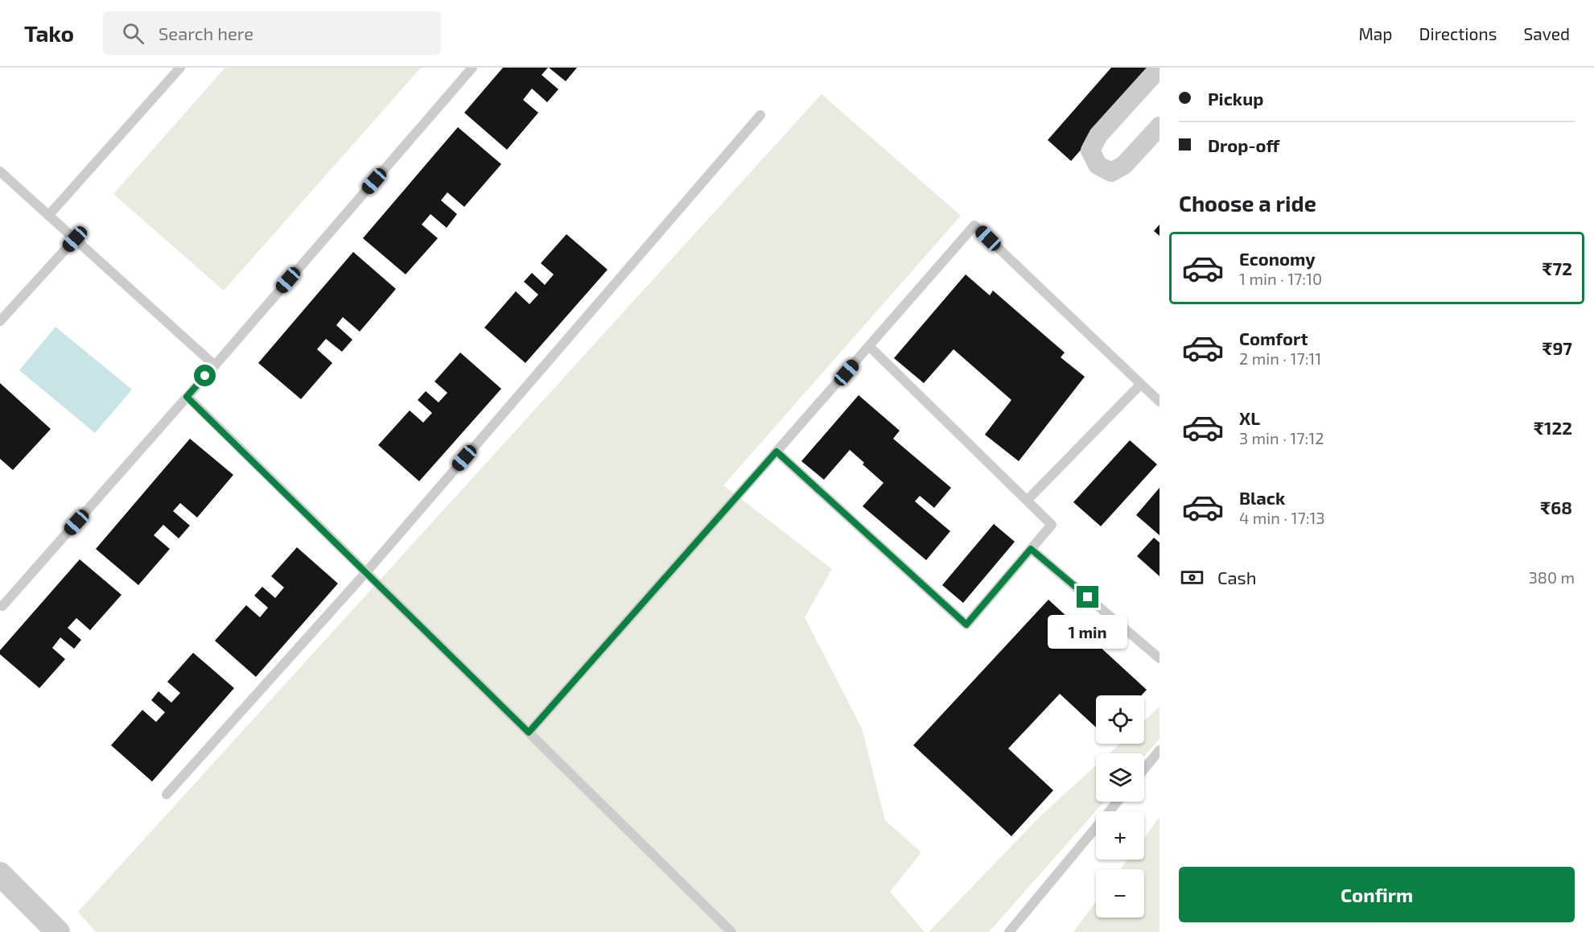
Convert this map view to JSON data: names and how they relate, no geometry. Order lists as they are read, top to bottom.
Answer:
{
  "page": {
    "header": "Tako",
    "search": "Search here",
    "nav": ["Map", "Directions", "Saved"],
    "banner": ["Pickup", "Drop-off"],
    "heading": "Choose a ride",
    "list": [
      {
        "name": "Economy",
        "note": "1 min · 17:10",
        "value": "₹72"
      },
      {
        "name": "Comfort",
        "note": "2 min · 17:11",
        "value": "₹97"
      },
      {
        "name": "XL",
        "note": "3 min · 17:12",
        "value": "₹122"
      },
      {
        "name": "Black",
        "note": "4 min · 17:13",
        "value": "₹68"
      }
    ],
    "pay": ["Cash", "380 m"],
    "bubble": "1 min",
    "map_buttons": ["+", "−"],
    "buttons": "Confirm"
  }
}
